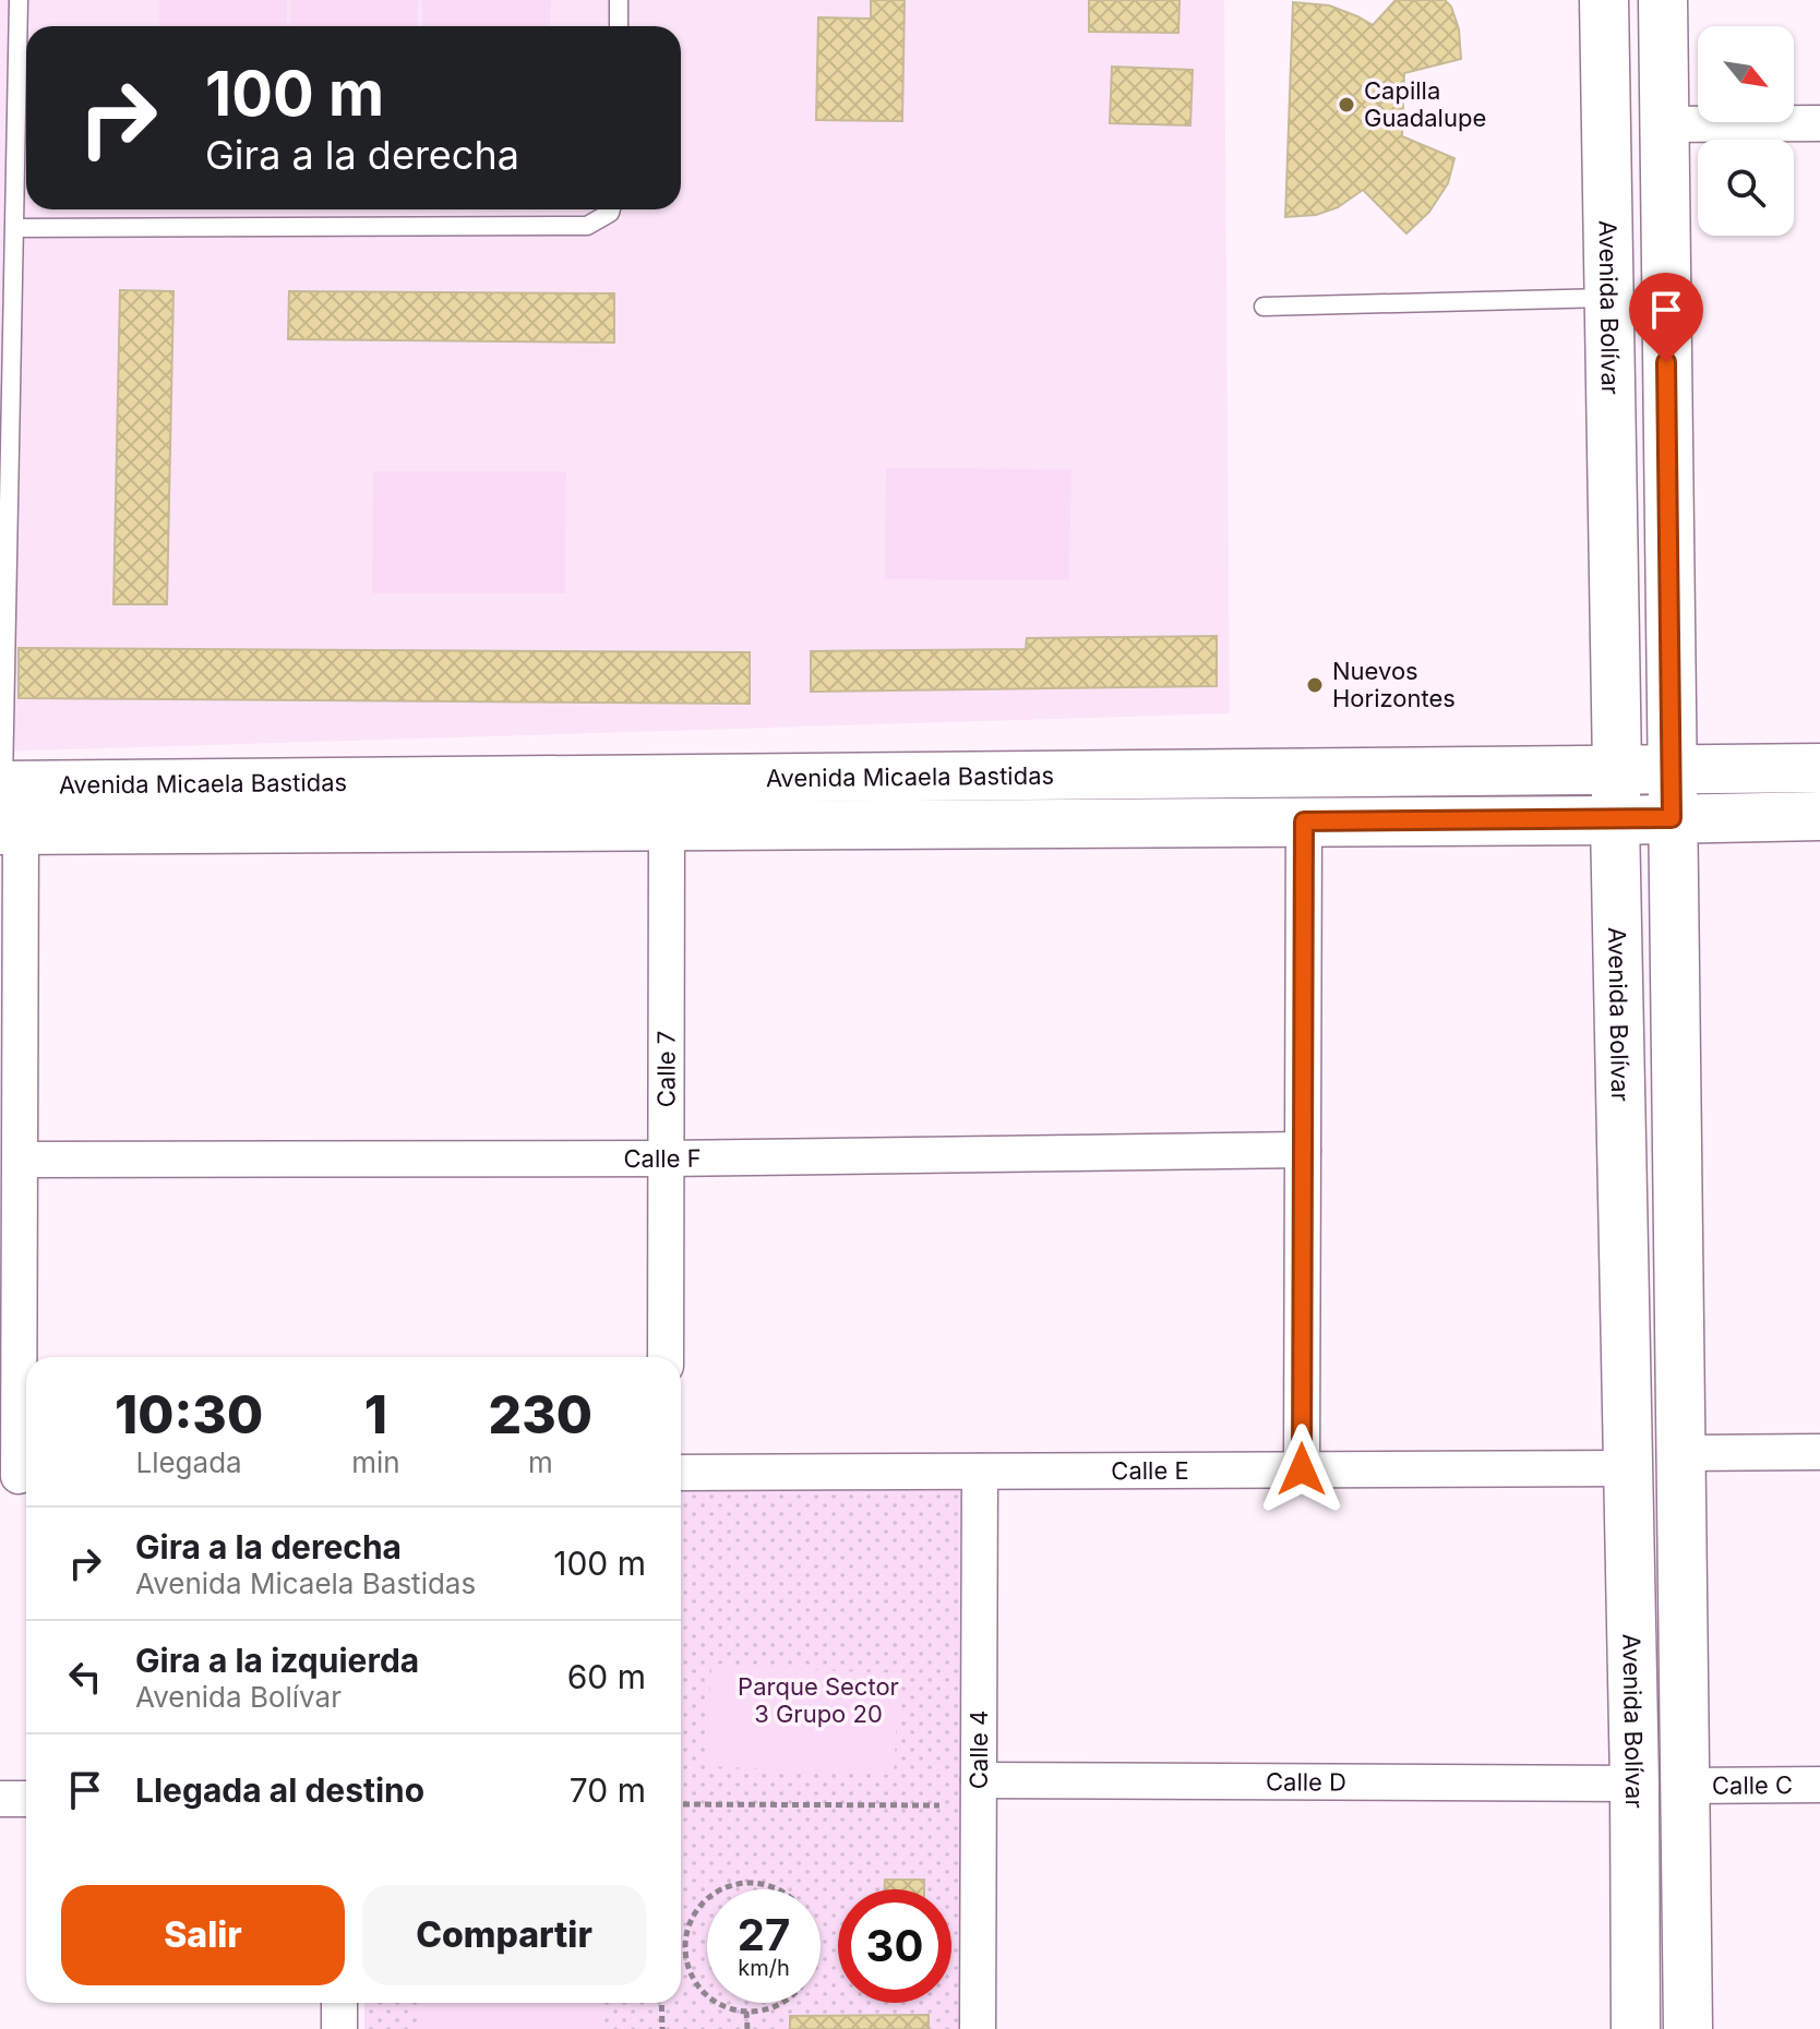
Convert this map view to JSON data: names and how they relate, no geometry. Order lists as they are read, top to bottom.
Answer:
{
  "streets": {
    "street": [
      "Avenida Bolívar",
      "Avenida Micaela Bastidas",
      "Calle 7",
      "Calle F",
      "Calle E",
      "Calle 4",
      "Calle D",
      "Calle C"
    ]
  },
  "crossings": [
    ["Avenida Bolívar", "Avenida Micaela Bastidas"],
    ["Avenida Bolívar", "Calle E"],
    ["Avenida Bolívar", "Calle D"],
    ["Avenida Bolívar", "Calle C"],
    ["Avenida Micaela Bastidas", "Calle 7"],
    ["Calle 7", "Calle F"],
    ["Calle E", "Calle 4"],
    ["Calle 4", "Calle D"]
  ],
  "parks": ["Parque Sector 3 Grupo 20"],
  "places": ["Capilla Guadalupe", "Nuevos Horizontes"],
  "north": "bottom right",
  "page": {
    "turn": ["100 m", "Gira a la derecha"],
    "eta": [
      "10:30",
      "Llegada",
      "1",
      "min",
      "230",
      "m"
    ],
    "list": [
      {
        "name": "Gira a la derecha",
        "note": "Avenida Micaela Bastidas",
        "value": "100 m"
      },
      {
        "name": "Gira a la izquierda",
        "note": "Avenida Bolívar",
        "value": "60 m"
      },
      {
        "name": "Llegada al destino",
        "value": "70 m"
      }
    ],
    "buttons": ["Salir", "Compartir"],
    "speed": "27 km/h",
    "limit": "30"
  }
}
